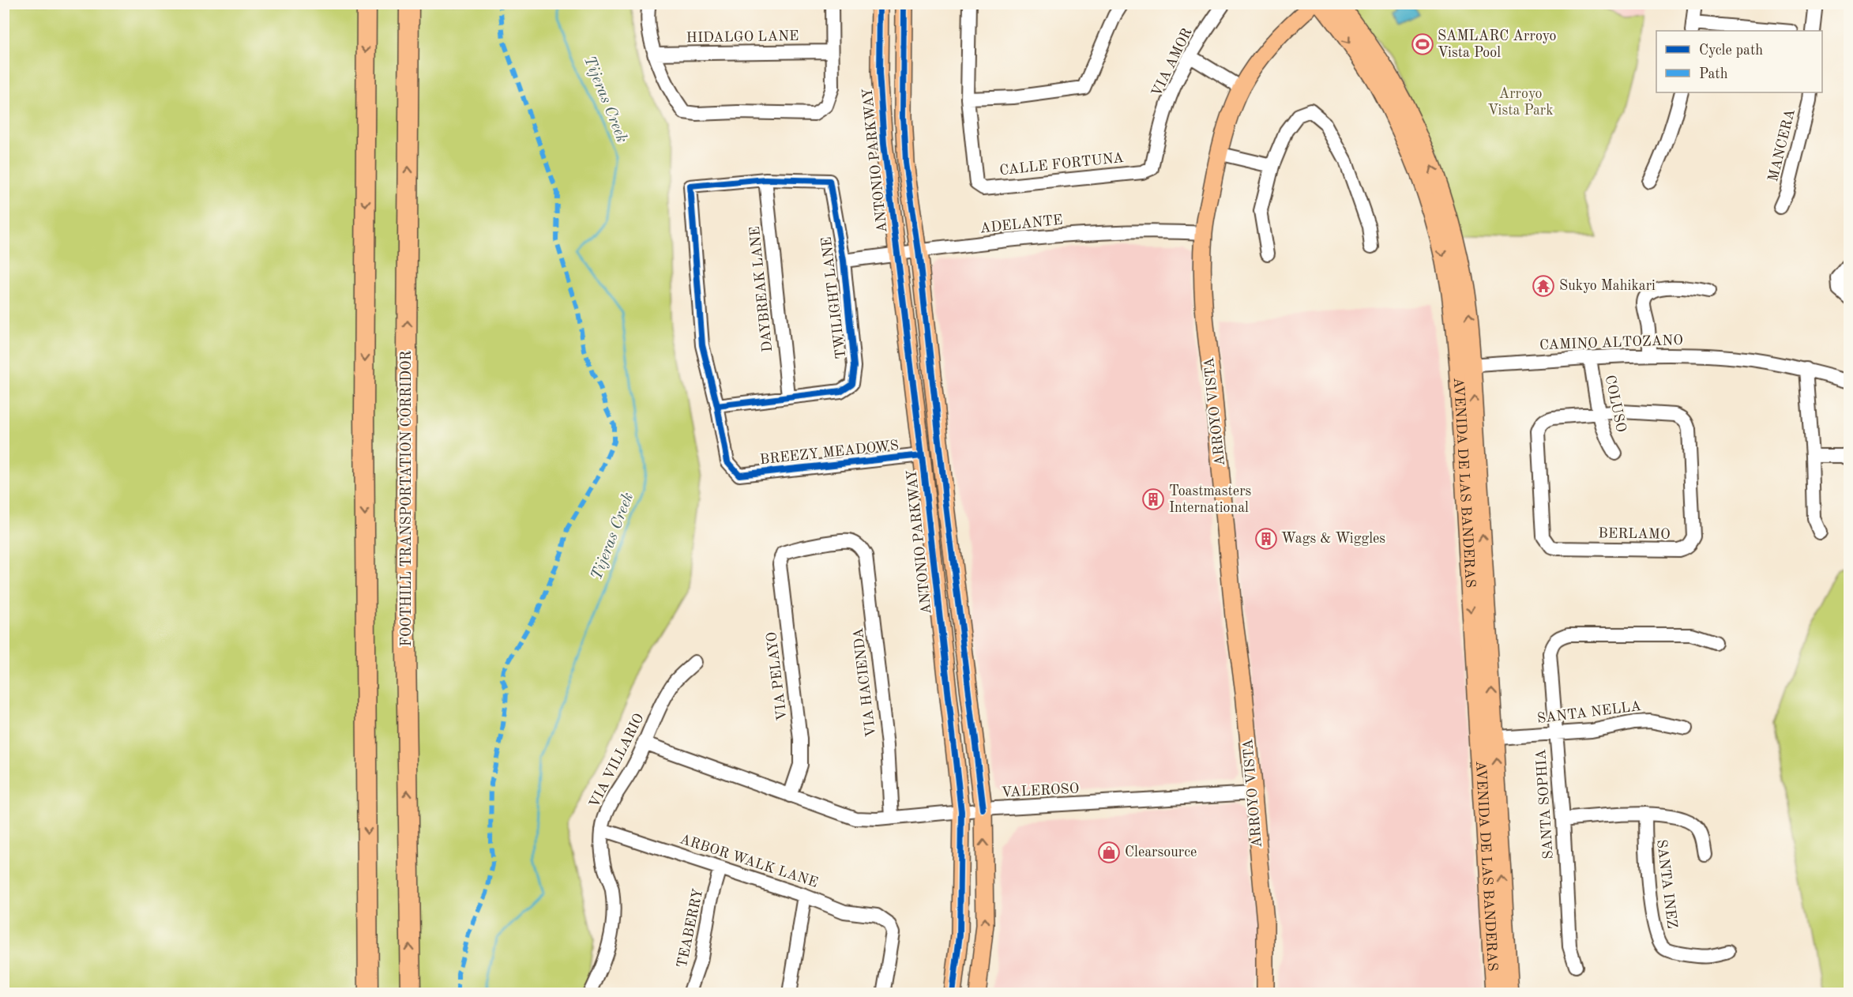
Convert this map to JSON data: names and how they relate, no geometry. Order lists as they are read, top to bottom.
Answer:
{
  "streets": {
    "highway": ["FOOTHILL TRANSPORTATION CORRIDOR"],
    "main road": ["ANTONIO PARKWAY", "ARROYO VISTA", "AVENIDA DE LAS BANDERAS"],
    "street": [
      "HIDALGO LANE",
      "VIA AMOR",
      "MANCERA",
      "CALLE FORTUNA",
      "ADELANTE",
      "DAYBREAK LANE",
      "TWILIGHT LANE",
      "CAMINO ALTOZANO",
      "COLUSO",
      "BREEZY MEADOWS",
      "BERLAMO",
      "VIA PELAYO",
      "VIA HACIENDA",
      "SANTA NELLA",
      "VIA VILLARIO",
      "VALEROSO",
      "SANTA SOPHIA",
      "ARBOR WALK LANE",
      "SANTA INEZ",
      "TEABERRY"
    ]
  },
  "crossings": [
    ["VIA AMOR", "CALLE FORTUNA"],
    ["ANTONIO PARKWAY", "ADELANTE"],
    ["ANTONIO PARKWAY", "BREEZY MEADOWS"],
    ["ANTONIO PARKWAY", "VALEROSO"],
    ["ADELANTE", "TWILIGHT LANE"],
    ["ADELANTE", "ARROYO VISTA"],
    ["DAYBREAK LANE", "TWILIGHT LANE"],
    ["CAMINO ALTOZANO", "COLUSO"],
    ["CAMINO ALTOZANO", "AVENIDA DE LAS BANDERAS"],
    ["COLUSO", "BERLAMO"],
    ["ARROYO VISTA", "VALEROSO"],
    ["AVENIDA DE LAS BANDERAS", "SANTA NELLA"],
    ["VIA PELAYO", "VIA HACIENDA"],
    ["VIA PELAYO", "VALEROSO"],
    ["VIA HACIENDA", "VALEROSO"],
    ["SANTA NELLA", "SANTA SOPHIA"],
    ["VIA VILLARIO", "VALEROSO"],
    ["VIA VILLARIO", "ARBOR WALK LANE"],
    ["ARBOR WALK LANE", "TEABERRY"]
  ],
  "water": ["Tijeras Creek"],
  "parks": ["Arroyo Vista Park"],
  "places": {
    "sports": ["SAMLARC Arroyo Vista Pool"],
    "temple": ["Sukyo Mahikari"],
    "building": ["Toastmasters International", "Wags & Wiggles"],
    "shop": ["Clearsource"]
  },
  "legend": ["Cycle path", "Path"]
}
